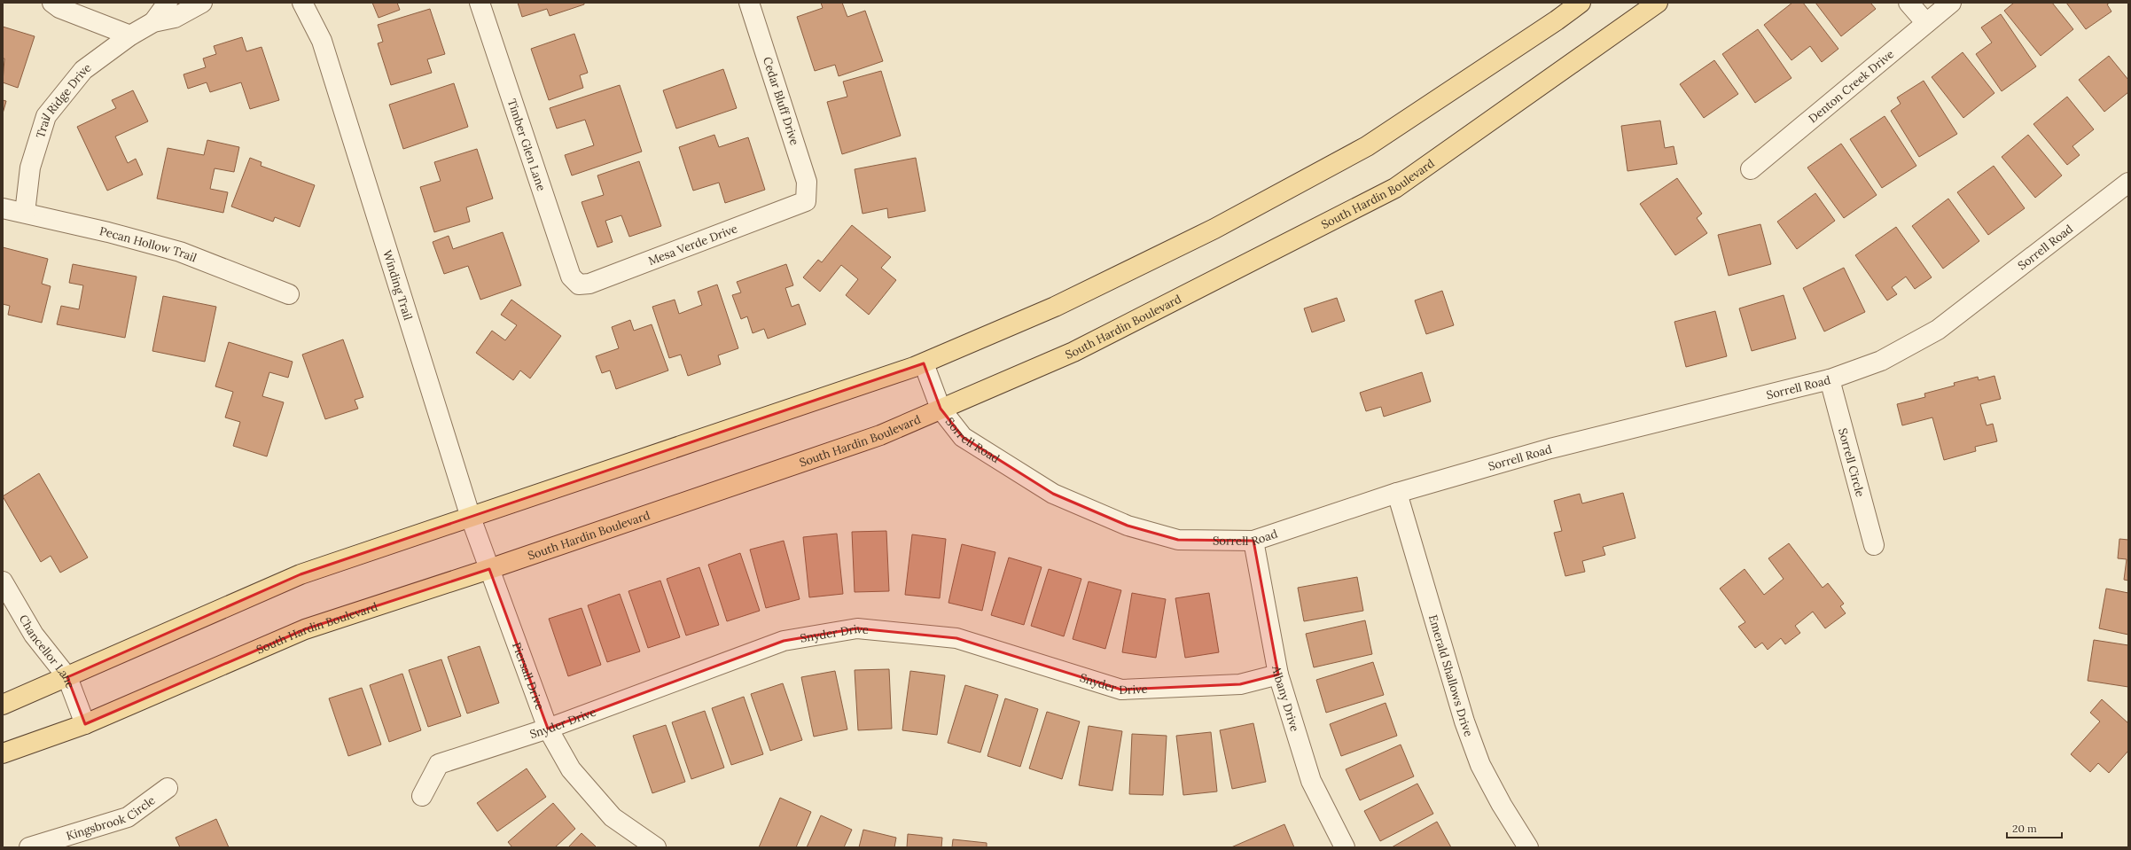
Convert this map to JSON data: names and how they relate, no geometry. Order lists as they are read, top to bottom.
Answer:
{
  "streets": {
    "main road": ["South Hardin Boulevard"],
    "street": [
      "Denton Creek Drive",
      "Cedar Bluff Drive",
      "Trail Ridge Drive",
      "Timber Glen Lane",
      "Pecan Hollow Trail",
      "Mesa Verde Drive",
      "Sorrell Road",
      "Winding Trail",
      "Sorrell Circle",
      "Snyder Drive",
      "Chancellor Lane",
      "Piersall Drive",
      "Emerald Shallows Drive",
      "Albany Drive",
      "Kingsbrook Circle"
    ]
  },
  "crossings": [
    ["Cedar Bluff Drive", "Mesa Verde Drive"],
    ["Trail Ridge Drive", "Pecan Hollow Trail"],
    ["Timber Glen Lane", "Mesa Verde Drive"],
    ["South Hardin Boulevard", "Sorrell Road"],
    ["South Hardin Boulevard", "Winding Trail"],
    ["South Hardin Boulevard", "Chancellor Lane"],
    ["South Hardin Boulevard", "Piersall Drive"],
    ["Sorrell Road", "Sorrell Circle"],
    ["Sorrell Road", "Emerald Shallows Drive"],
    ["Sorrell Road", "Albany Drive"],
    ["Winding Trail", "Piersall Drive"],
    ["Snyder Drive", "Piersall Drive"],
    ["Snyder Drive", "Albany Drive"]
  ],
  "scale_bar": "20 m"
}
